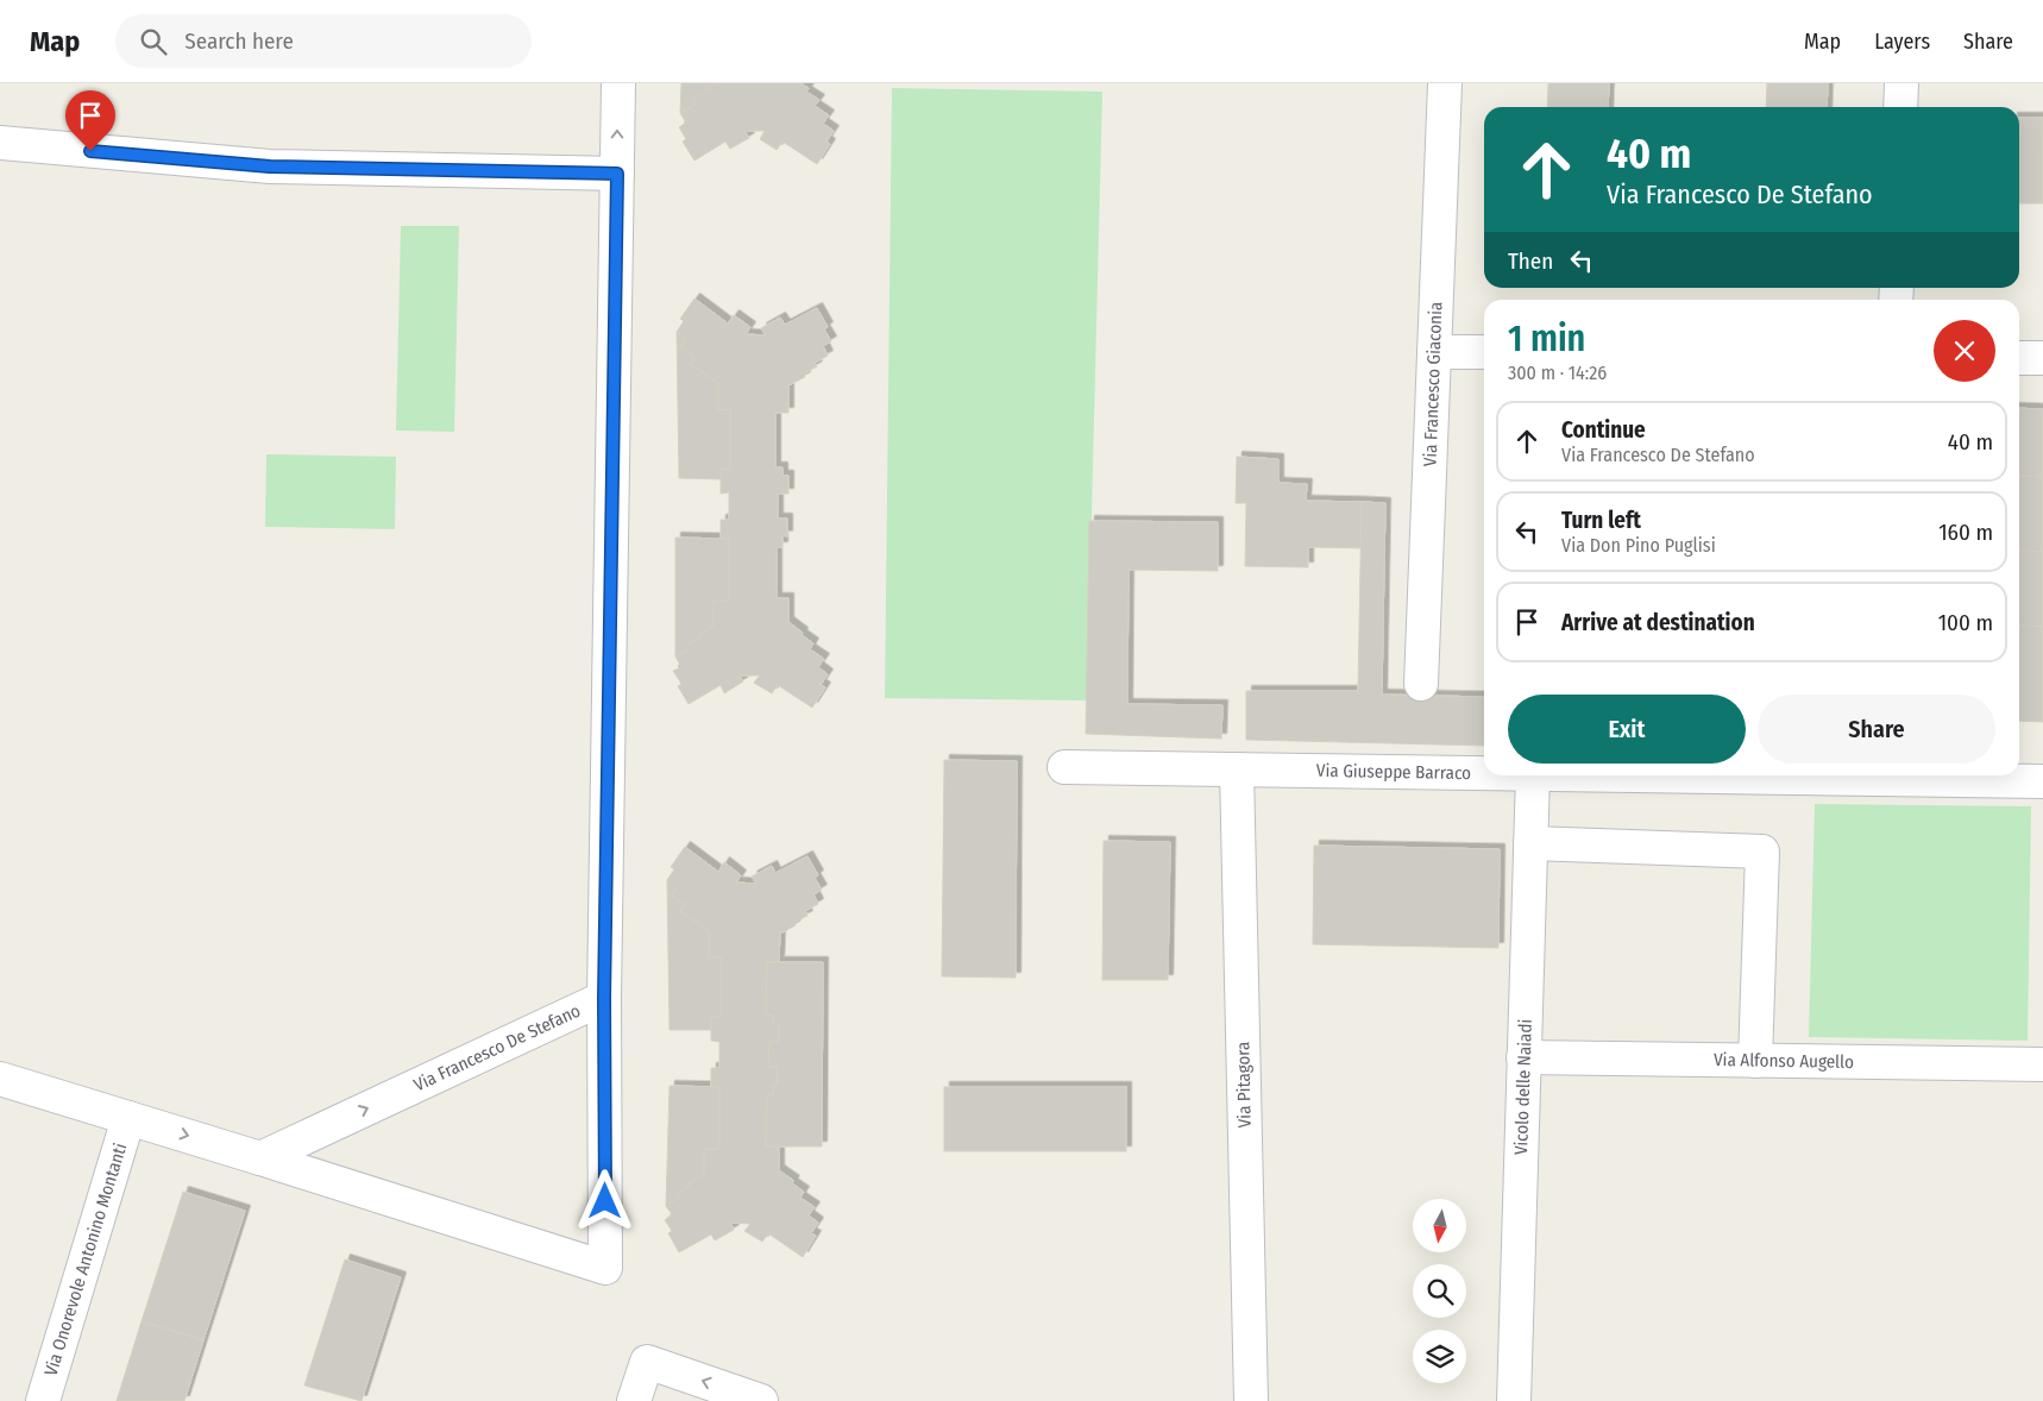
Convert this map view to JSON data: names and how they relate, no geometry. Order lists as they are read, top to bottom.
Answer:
{
  "streets": {
    "street": [
      "Via Francesco Giaconia",
      "Via Giuseppe Barraco",
      "Via Francesco De Stefano",
      "Via Alfonso Augello",
      "Via Pitagora",
      "Vicolo delle Naiadi",
      "Via Onorevole Antonino Montanti"
    ]
  },
  "crossings": [
    ["Via Giuseppe Barraco", "Via Pitagora"],
    ["Via Alfonso Augello", "Vicolo delle Naiadi"]
  ],
  "one_way": ["Via Francesco De Stefano"],
  "north": "bottom",
  "page": {
    "header": "Map",
    "search": "Search here",
    "nav": ["Map", "Layers", "Share"],
    "turn": ["40 m", "Via Francesco De Stefano"],
    "then": "Then",
    "heading": ["1 min", "300 m · 14:26"],
    "list": [
      {
        "name": "Continue",
        "note": "Via Francesco De Stefano",
        "value": "40 m"
      },
      {
        "name": "Turn left",
        "note": "Via Don Pino Puglisi",
        "value": "160 m"
      },
      {
        "name": "Arrive at destination",
        "value": "100 m"
      }
    ],
    "buttons": ["Exit", "Share"]
  }
}
